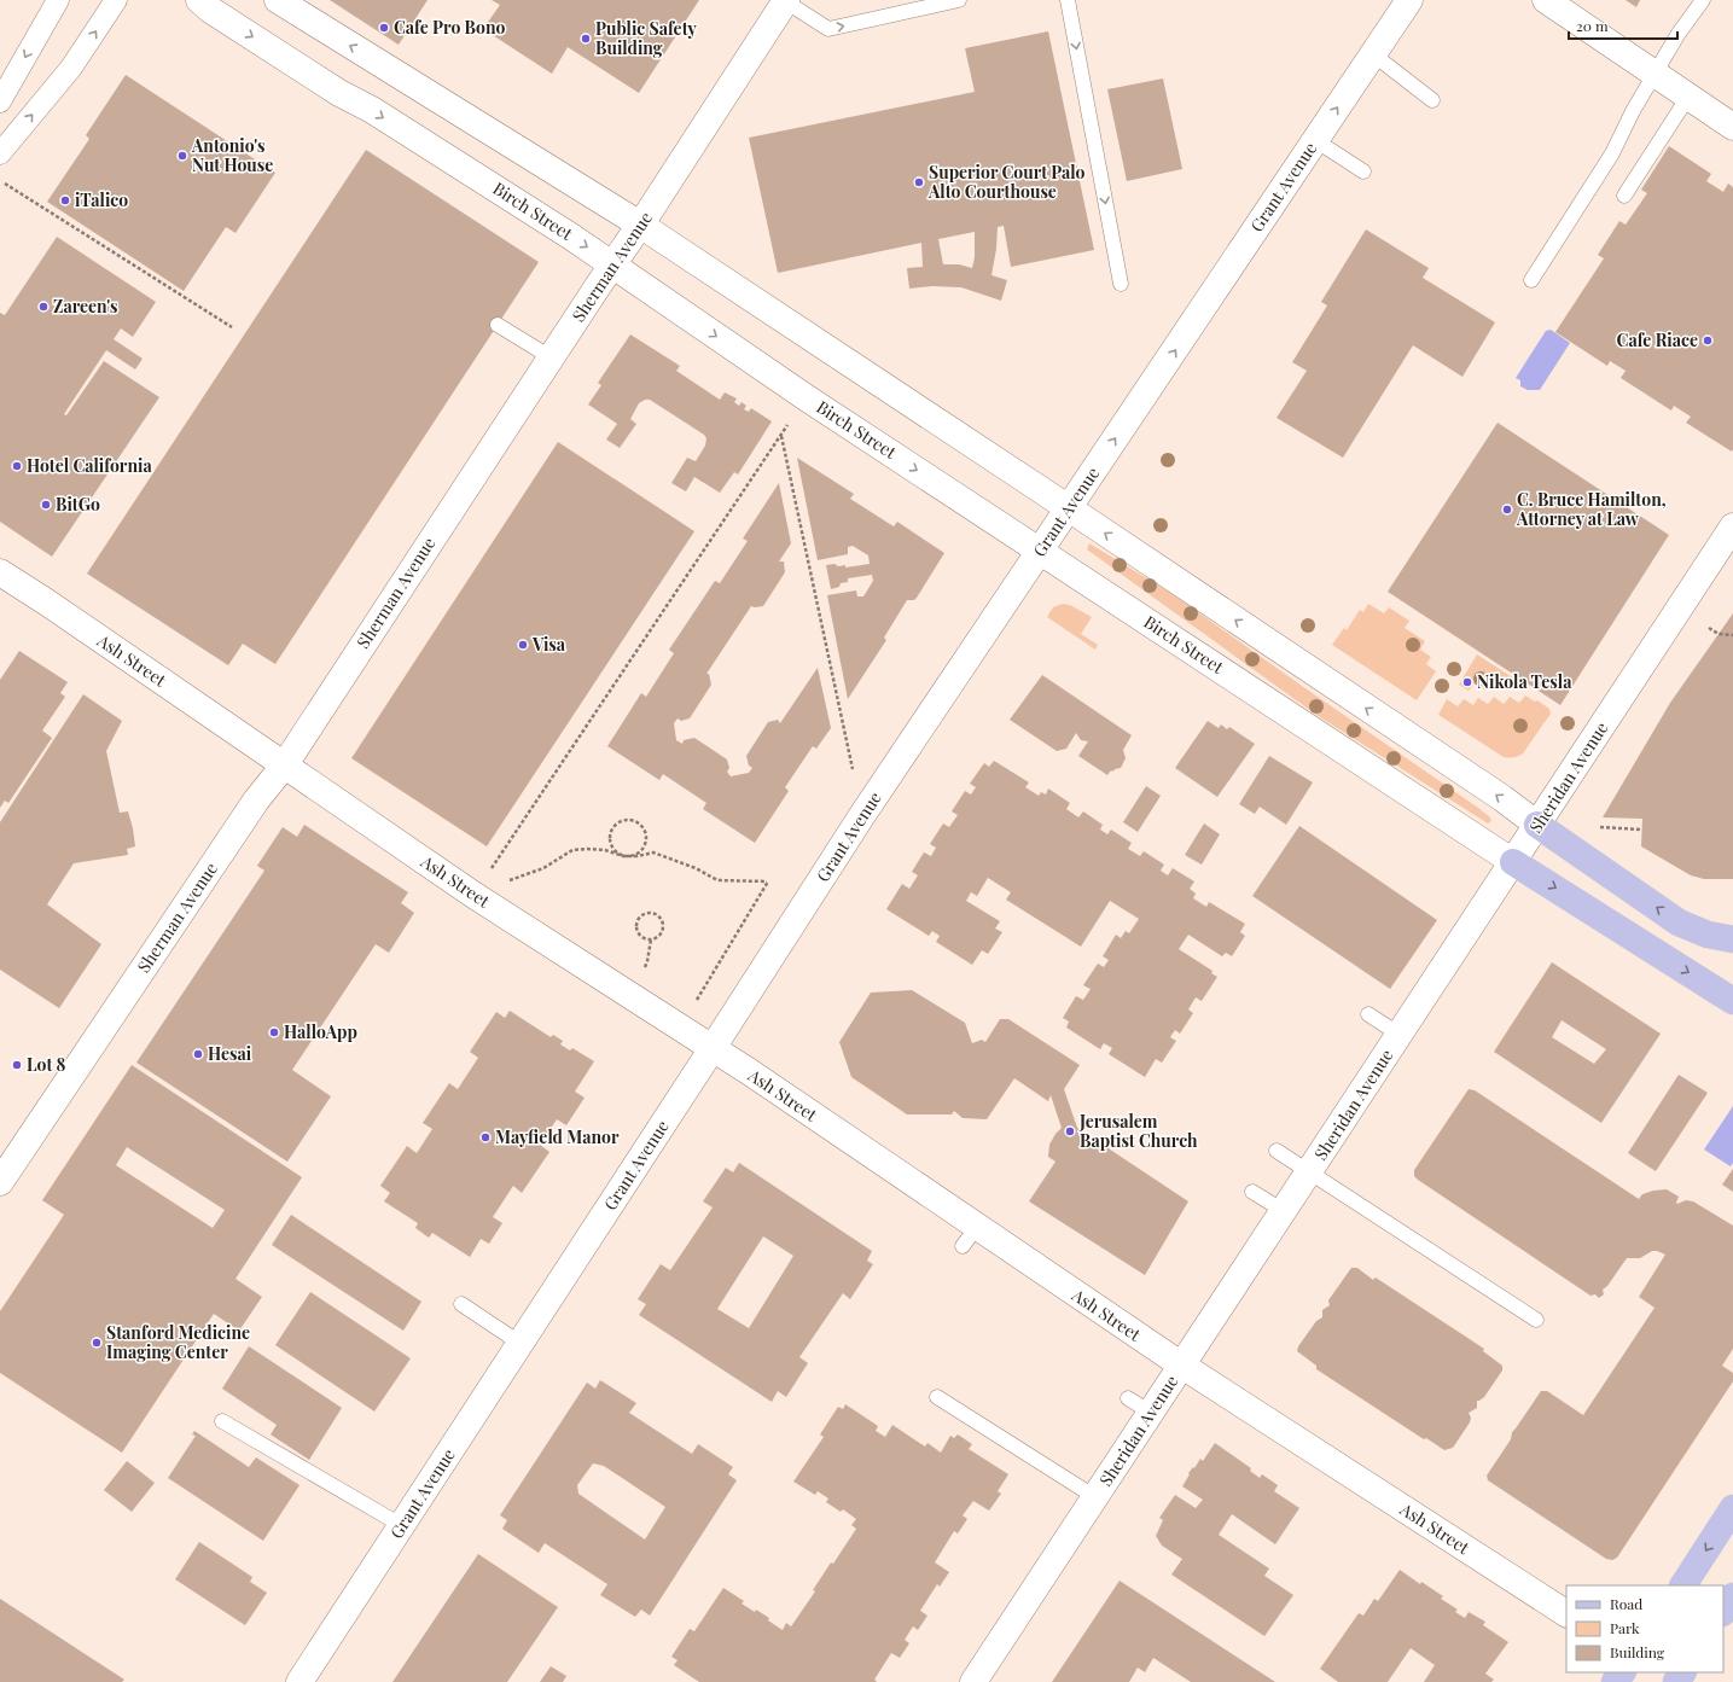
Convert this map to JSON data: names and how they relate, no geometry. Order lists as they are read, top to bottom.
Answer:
{
  "streets": {
    "street": [
      "Grant Avenue",
      "Birch Street",
      "Sherman Avenue",
      "Ash Street",
      "Sheridan Avenue"
    ]
  },
  "crossings": [
    ["Grant Avenue", "Birch Street"],
    ["Grant Avenue", "Ash Street"],
    ["Birch Street", "Sherman Avenue"],
    ["Birch Street", "Sheridan Avenue"],
    ["Sherman Avenue", "Ash Street"],
    ["Ash Street", "Sheridan Avenue"]
  ],
  "places": [
    "Cafe Pro Bono",
    "Public Safety Building",
    "Antonio's Nut House",
    "Superior Court Palo Alto Courthouse",
    "iTalico",
    "Zareen's",
    "Cafe Riace",
    "Hotel California",
    "BitGo",
    "C. Bruce Hamilton, Attorney at Law",
    "Visa",
    "Nikola Tesla",
    "HalloApp",
    "Hesai",
    "Lot 8",
    "Jerusalem Baptist Church",
    "Mayfield Manor",
    "Stanford Medicine Imaging Center"
  ],
  "legend": ["Road", "Park", "Building"],
  "scale_bar": "20 m"
}
